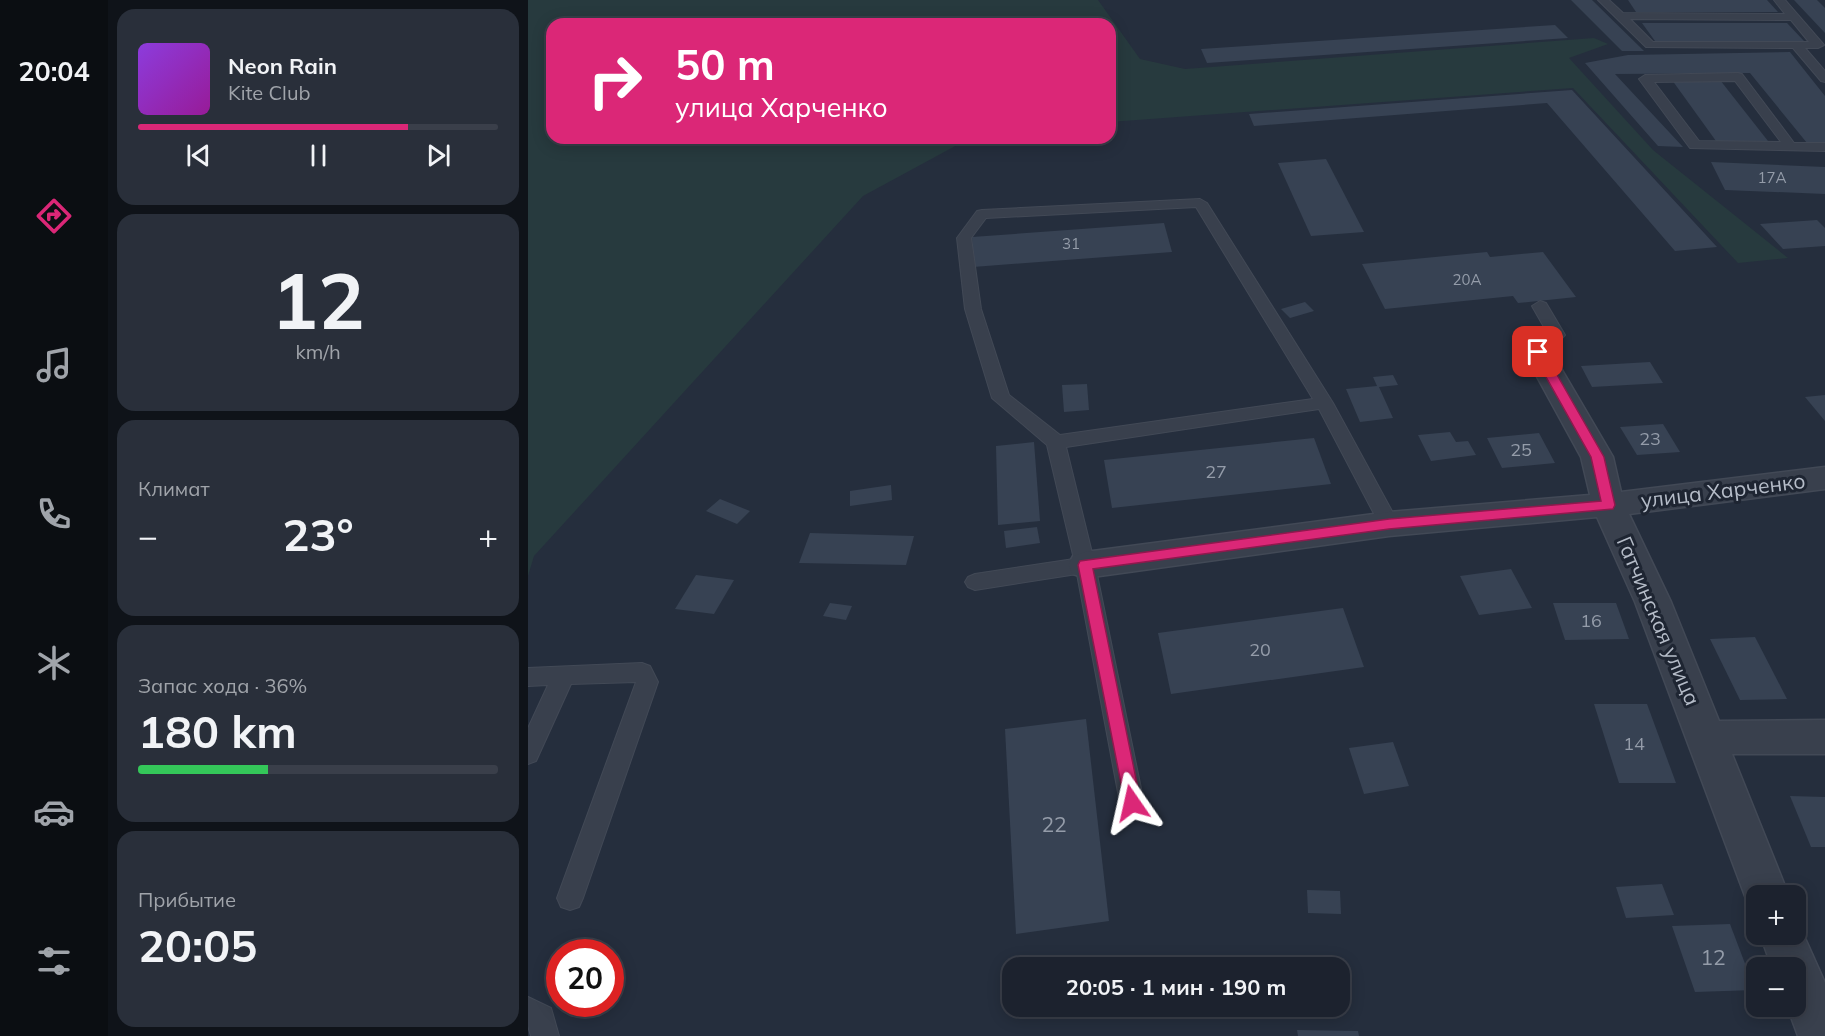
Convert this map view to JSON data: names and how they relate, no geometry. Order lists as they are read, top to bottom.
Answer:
{
  "streets": {
    "street": ["улица Харченко", "Гатчинская улица"]
  },
  "crossings": [
    ["улица Харченко", "Гатчинская улица"]
  ],
  "house_numbers": [
    "17А",
    "31",
    "20А",
    "23",
    "25",
    "27",
    "16",
    "20",
    "14",
    "22",
    "12"
  ],
  "page": {
    "tabs": "20:04",
    "turn": ["50 m", "улица Харченко"],
    "song": ["Neon Rain", "Kite Club"],
    "tile": [
      ["12", "km/h"],
      "Климат",
      ["Запас хода · 36%", "180 km"],
      ["Прибытие", "20:05"]
    ],
    "heat": ["−", "23°", "+"],
    "map_buttons": ["+", "−"],
    "limit": "20",
    "trip": "20:05 · 1 мин · 190 m"
  }
}
